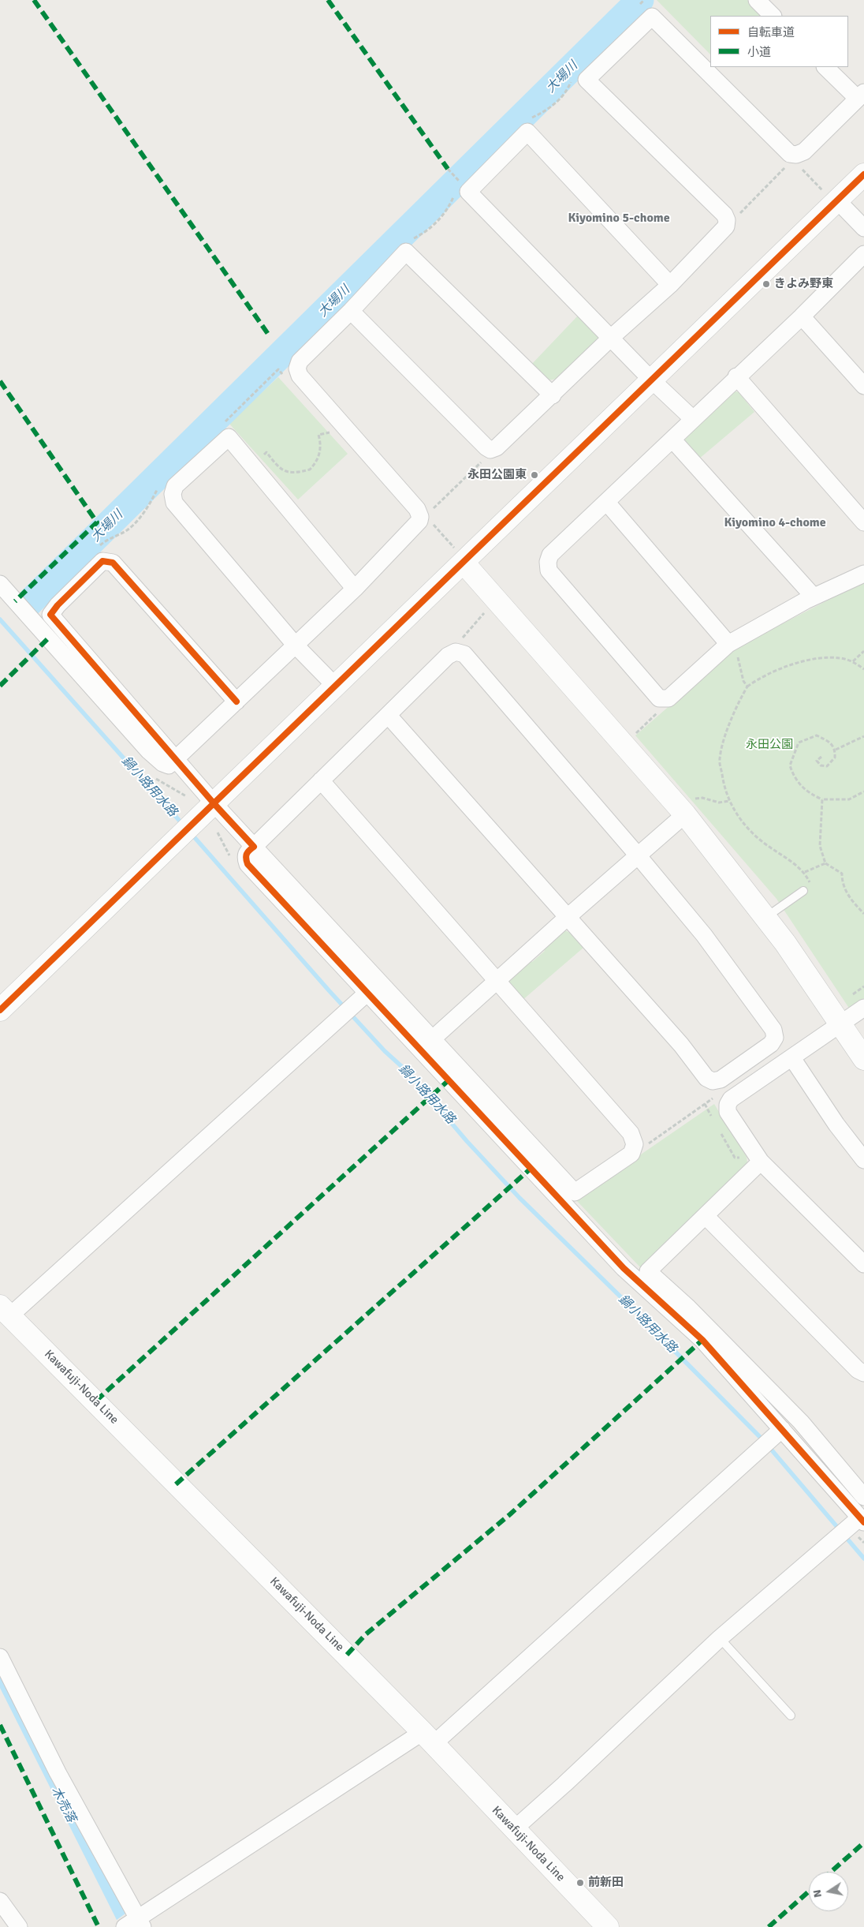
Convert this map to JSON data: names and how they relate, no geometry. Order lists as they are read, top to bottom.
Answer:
{
  "streets": {
    "street": ["Kawafuji-Noda Line"]
  },
  "districts": ["Kiyomino 5-chome", "Kiyomino 4-chome"],
  "water": ["大場川", "鍋小路用水路", "木売落"],
  "parks": ["永田公園"],
  "places": ["きよみ野東", "永田公園東", "前新田"],
  "legend": ["自転車道", "小道"],
  "north": "left"
}
